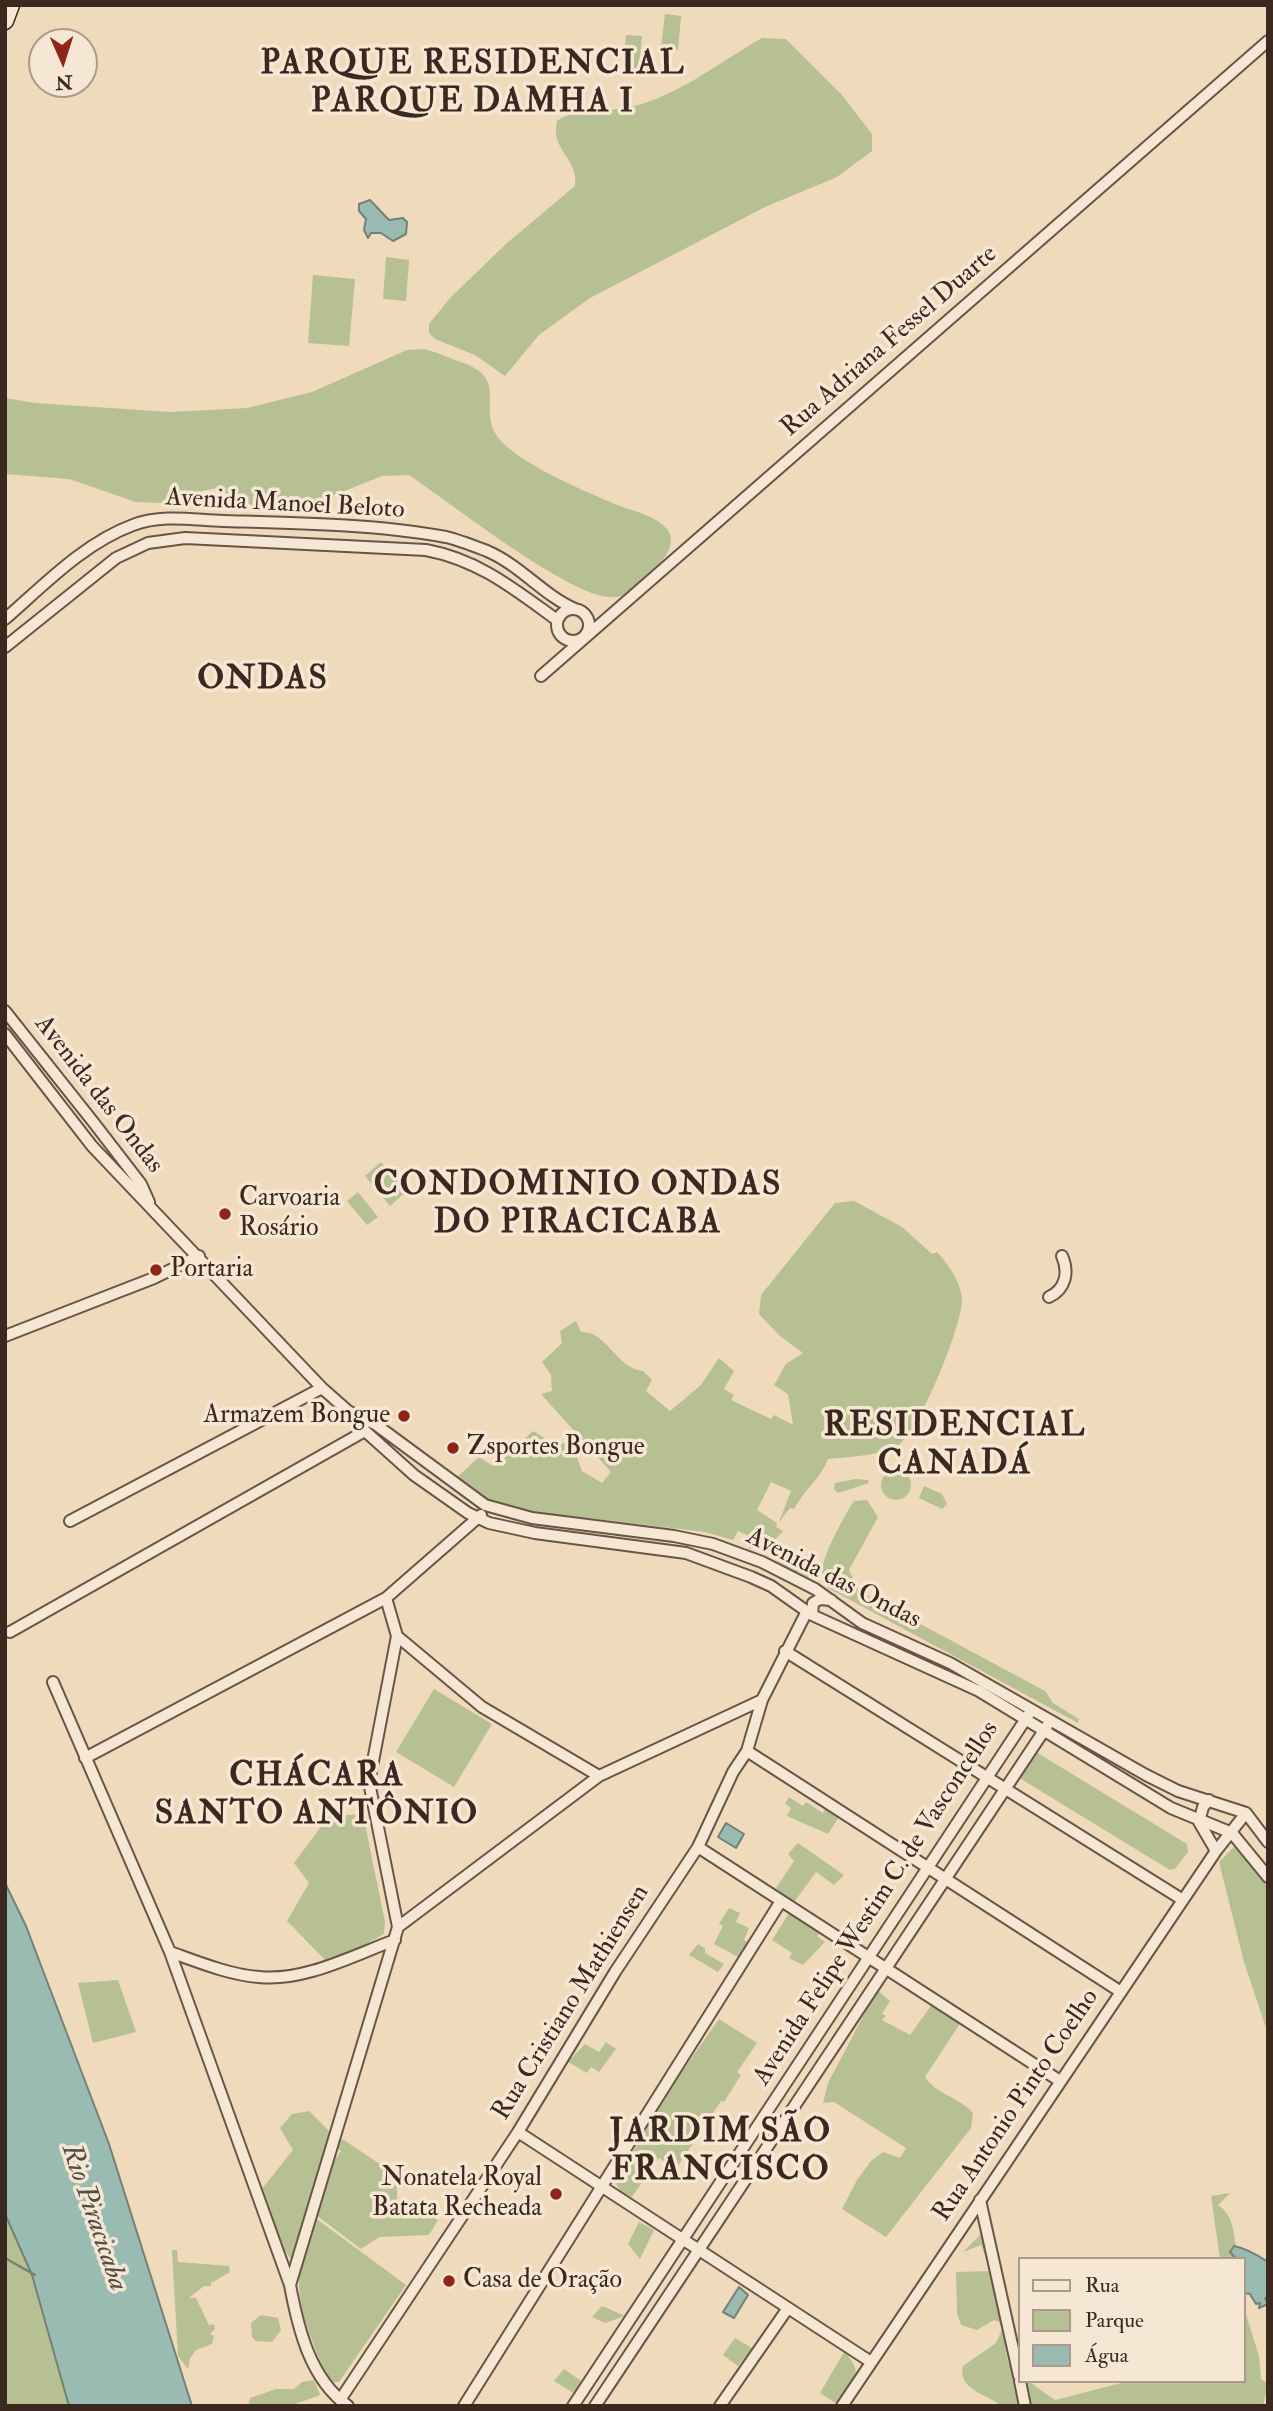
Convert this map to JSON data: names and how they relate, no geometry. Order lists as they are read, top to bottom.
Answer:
{
  "streets": {
    "street": [
      "Rua Adriana Fessel Duarte",
      "Avenida Manoel Beloto",
      "Avenida das Ondas",
      "Avenida Felipe Westim C. de Vasconcellos",
      "Rua Cristiano Mathiensen",
      "Rua Antonio Pinto Coelho"
    ]
  },
  "crossings": [
    ["Rua Adriana Fessel Duarte", "Avenida Manoel Beloto"],
    ["Avenida das Ondas", "Avenida Felipe Westim C. de Vasconcellos"],
    ["Avenida das Ondas", "Rua Cristiano Mathiensen"],
    ["Avenida das Ondas", "Rua Antonio Pinto Coelho"]
  ],
  "districts": [
    "PARQUE RESIDENCIAL PARQUE DAMHA I",
    "ONDAS",
    "CONDOMINIO ONDAS DO PIRACICABA",
    "RESIDENCIAL CANADÁ",
    "CHÁCARA SANTO ANTÔNIO",
    "JARDIM SÃO FRANCISCO"
  ],
  "water": ["Rio Piracicaba"],
  "places": [
    "Carvoaria Rosário",
    "Portaria",
    "Armazem Bongue",
    "Zsportes Bongue",
    "Nonatela Royal Batata Recheada",
    "Casa de Oração"
  ],
  "legend": ["Rua", "Parque", "Água"],
  "north": "bottom"
}
